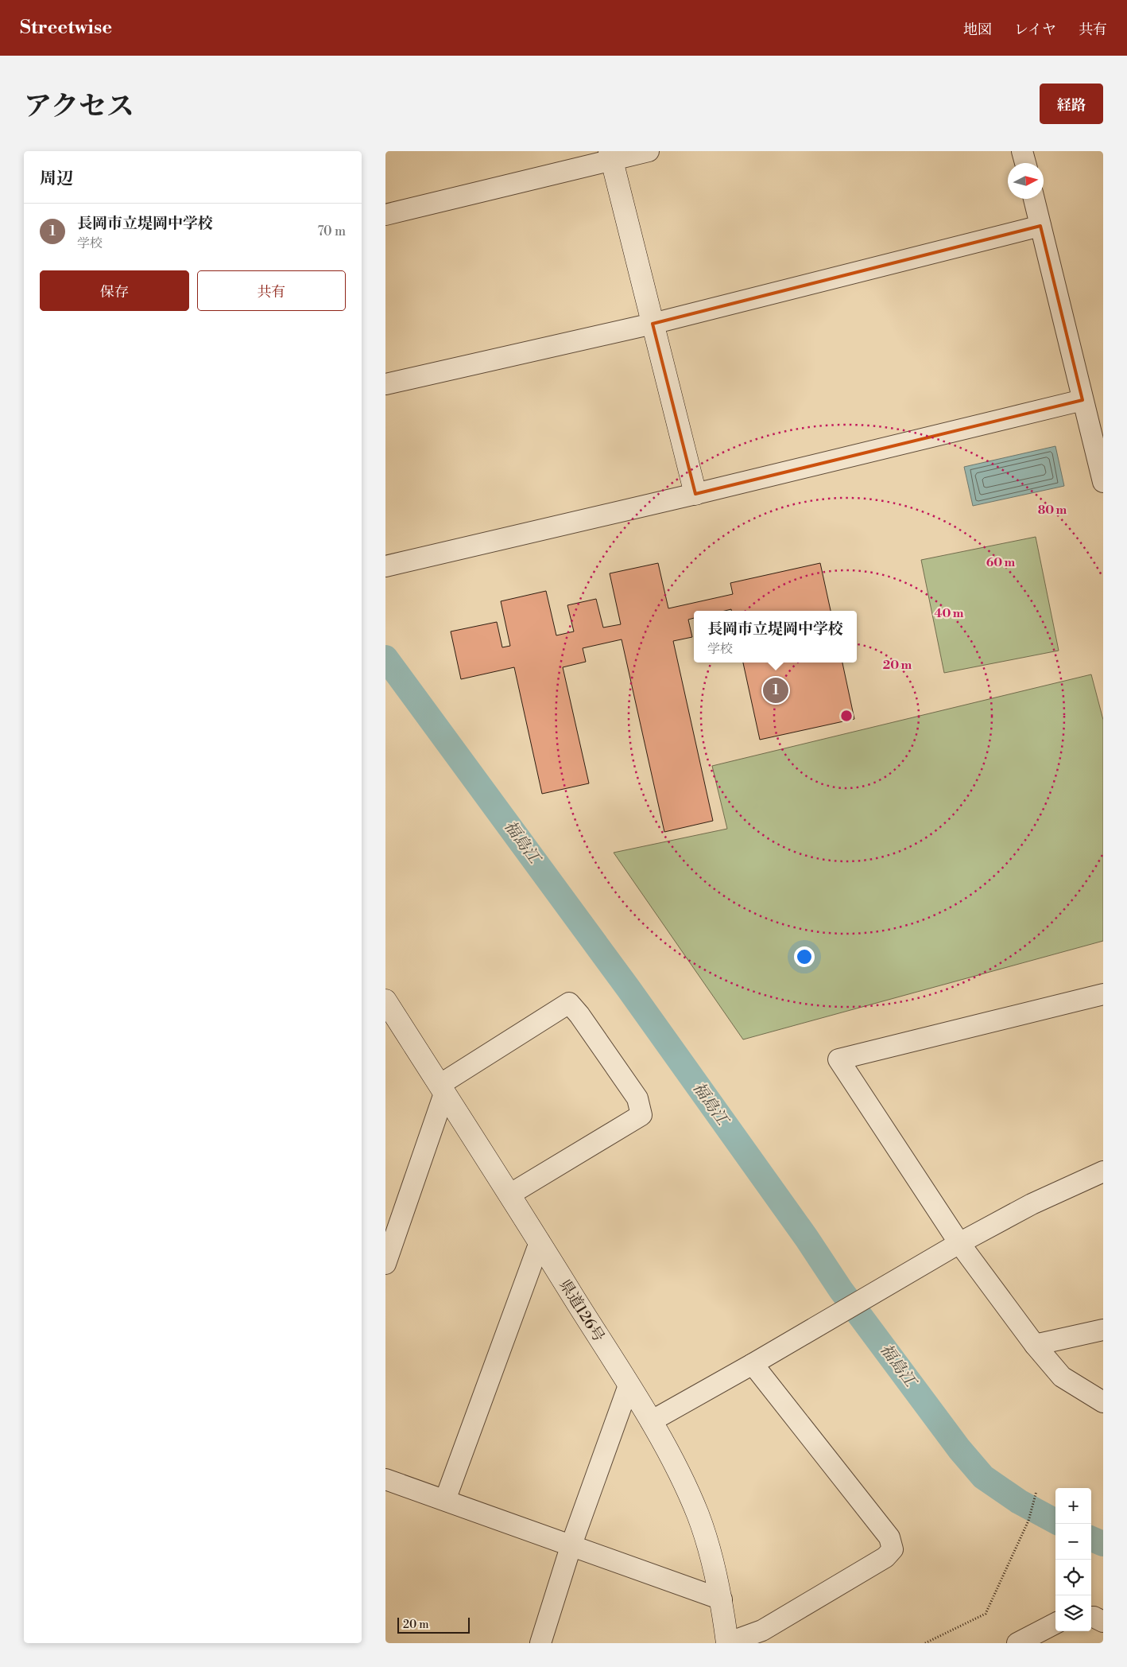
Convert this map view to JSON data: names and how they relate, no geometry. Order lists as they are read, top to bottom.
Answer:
{
  "streets": {
    "main road": ["県道126号"]
  },
  "water": ["福島江"],
  "scale_bar": "20 m",
  "north": "right",
  "page": {
    "header": "Streetwise",
    "nav": ["地図", "レイヤ", "共有"],
    "title": "アクセス",
    "buttons": [
      "経路",
      ["保存", "共有"]
    ],
    "heading": "周辺",
    "list": [
      {
        "mark": "1",
        "name": "長岡市立堤岡中学校",
        "note": "学校",
        "value": "70 m"
      }
    ],
    "popup": ["長岡市立堤岡中学校", "学校"],
    "pins": "1",
    "map_buttons": ["+", "−"],
    "scale": "20 m"
  },
  "rings": [
    "80 m",
    "60 m",
    "40 m",
    "20 m"
  ]
}
